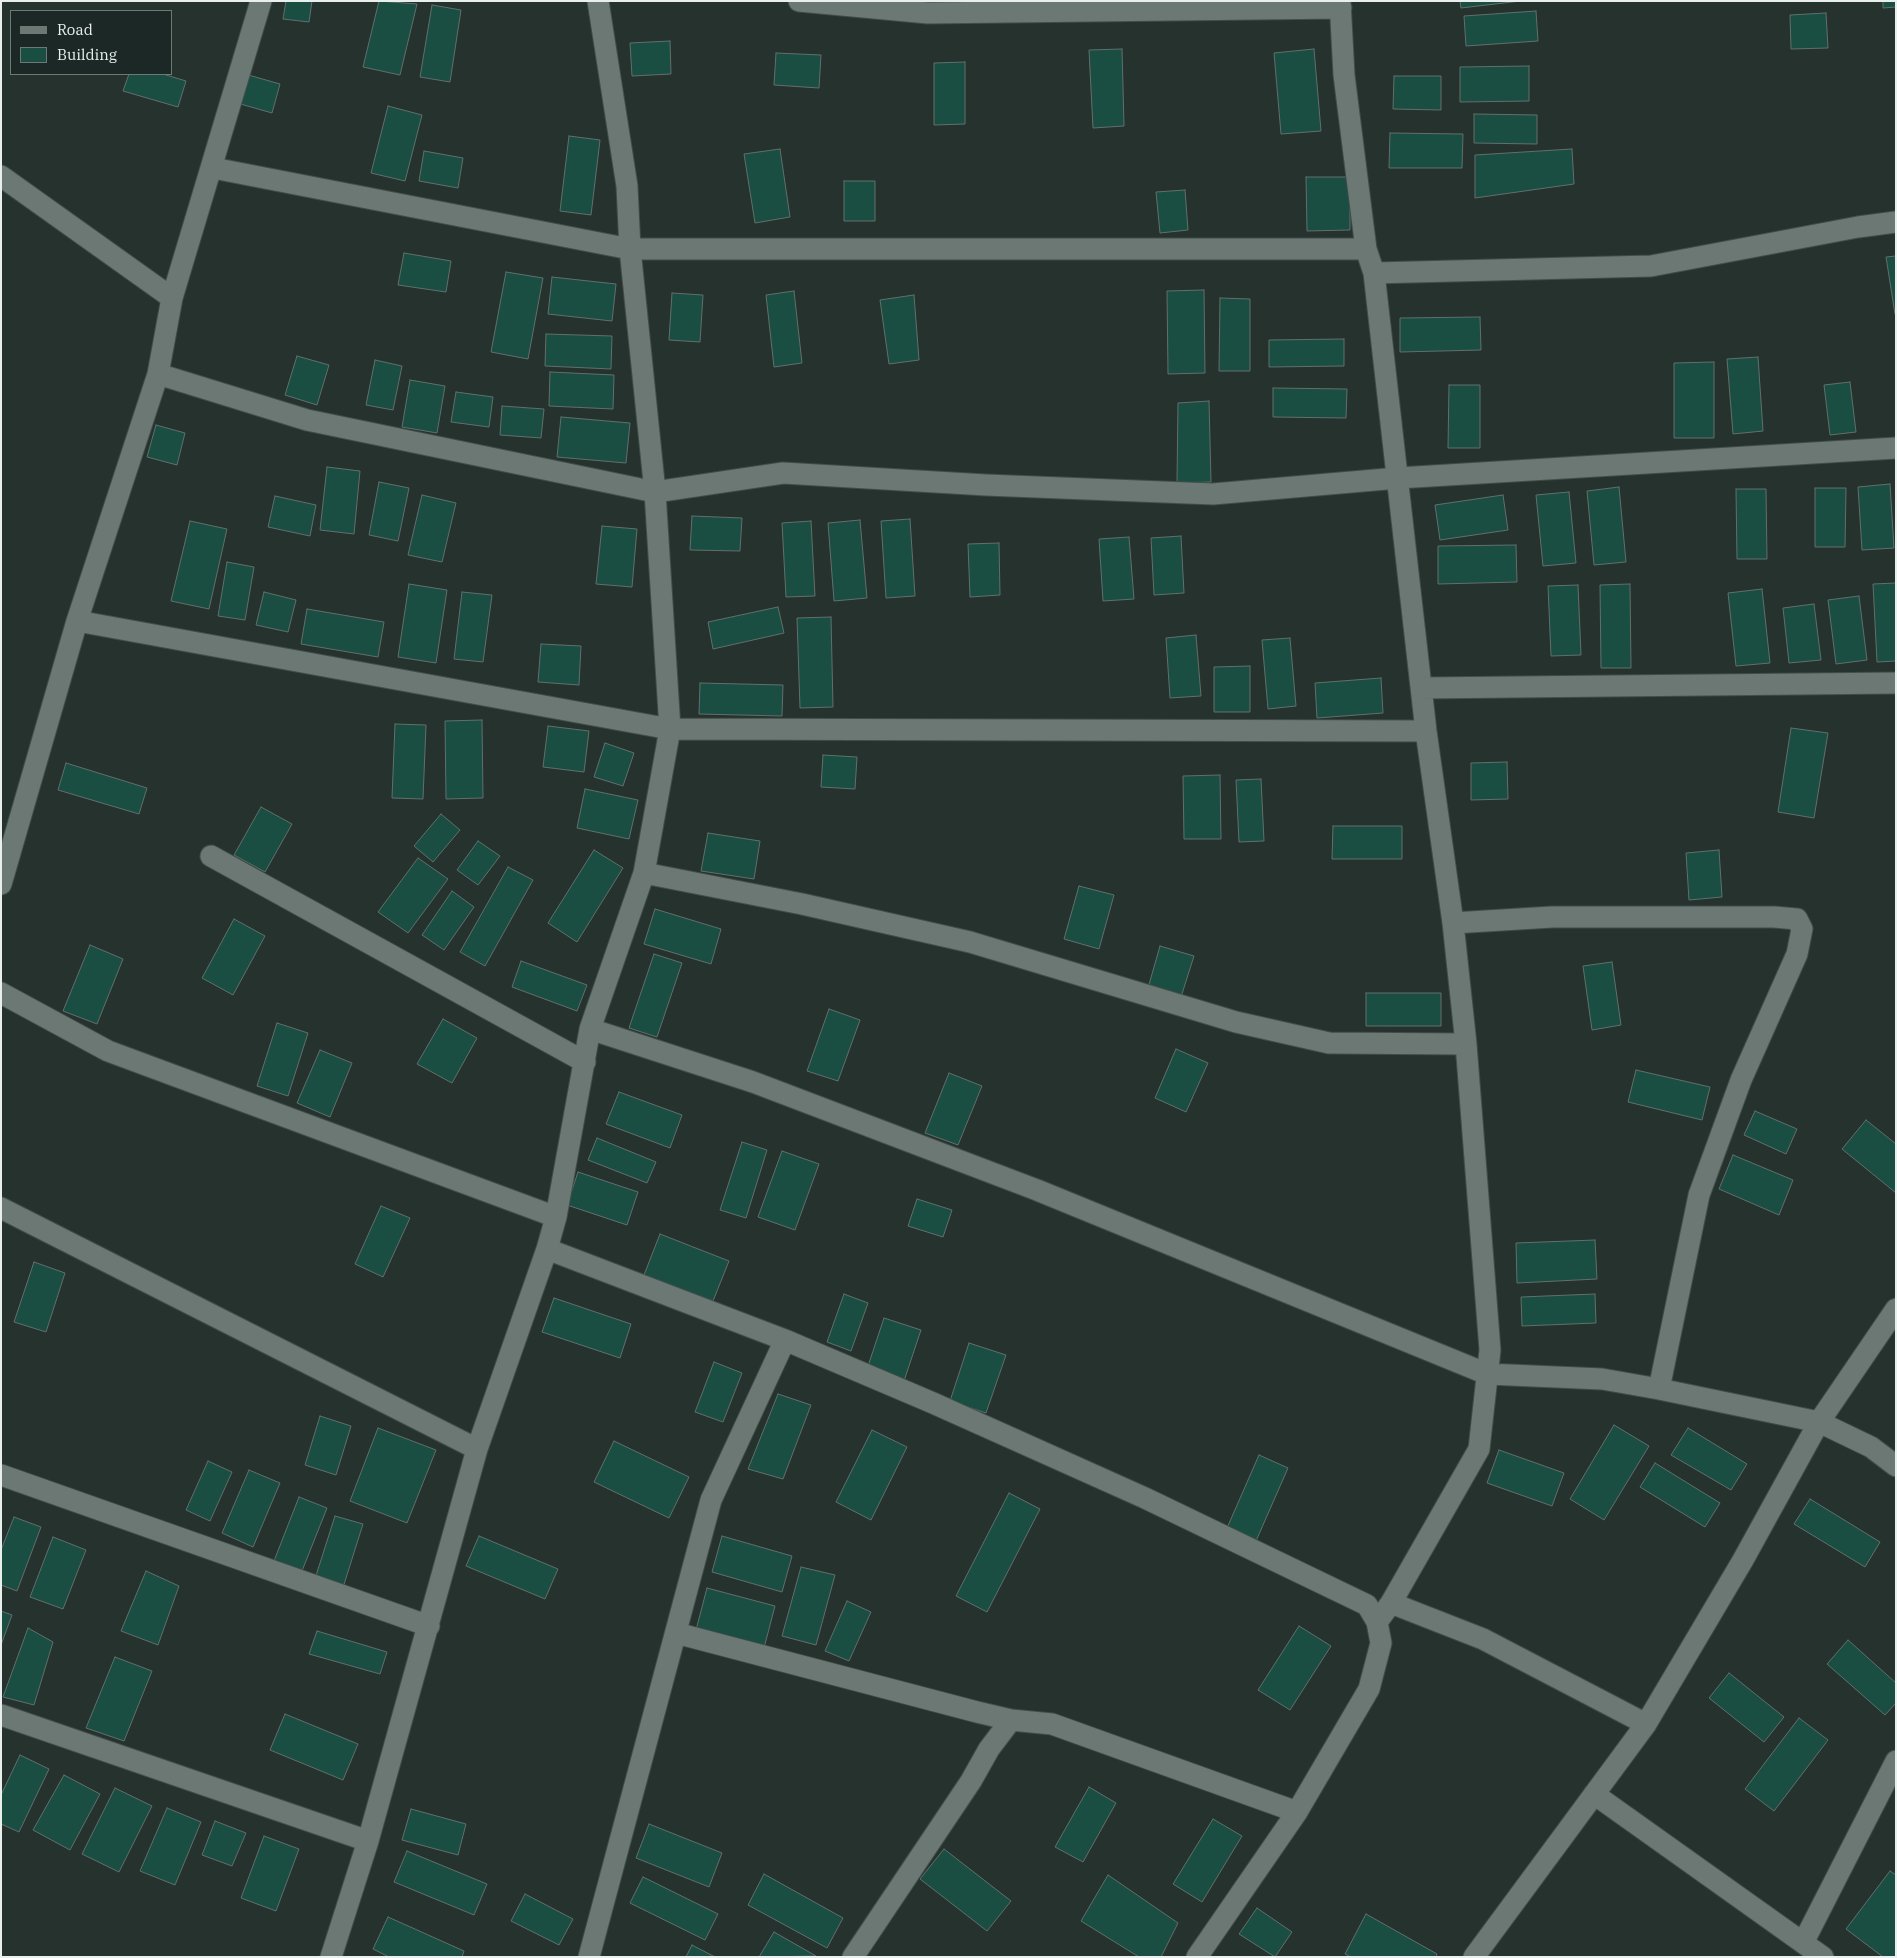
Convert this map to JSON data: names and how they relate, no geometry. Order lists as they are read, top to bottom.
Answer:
{
  "legend": ["Road", "Building"]
}
